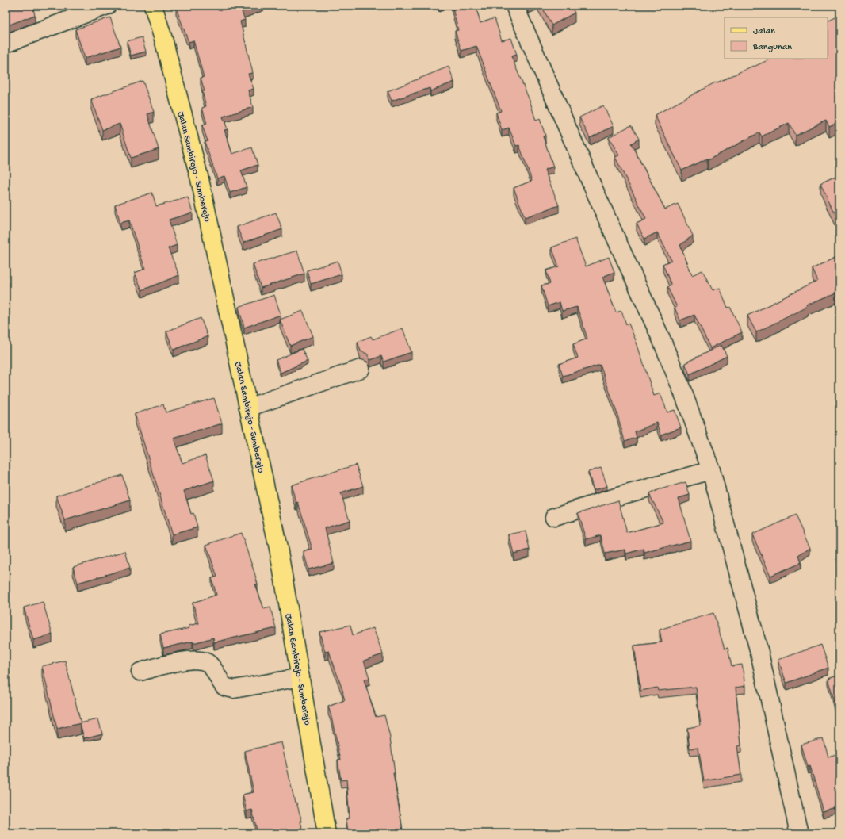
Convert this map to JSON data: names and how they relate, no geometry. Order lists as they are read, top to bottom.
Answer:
{
  "streets": {
    "main road": ["Jalan Sambirejo - Sumberejo"]
  },
  "legend": ["Jalan", "Bangunan"]
}
